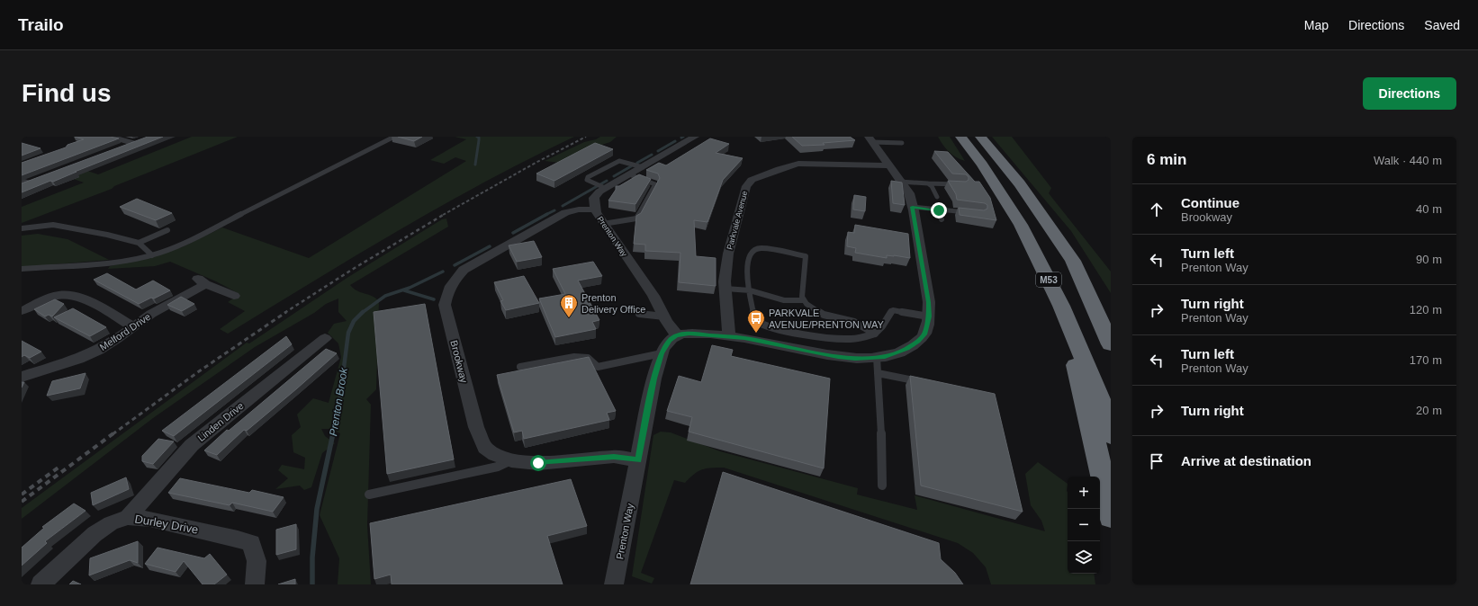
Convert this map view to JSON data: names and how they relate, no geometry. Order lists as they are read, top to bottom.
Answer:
{
  "streets": {
    "highway": ["M53"],
    "street": [
      "Parkvale Avenue",
      "Prenton Way",
      "Melford Drive",
      "Brookway",
      "Linden Drive",
      "Durley Drive"
    ]
  },
  "crossings": [
    ["Prenton Way", "Brookway"],
    ["Linden Drive", "Durley Drive"]
  ],
  "water": ["Prenton Brook"],
  "places": {
    "building": ["Prenton Delivery Office"],
    "bus stop": ["PARKVALE AVENUE/PRENTON WAY"]
  },
  "page": {
    "header": "Trailo",
    "nav": ["Map", "Directions", "Saved"],
    "buttons": "Directions",
    "title": "Find us",
    "heading": ["6 min", "Walk · 440 m"],
    "list": [
      ["Continue", "Brookway", "40 m"],
      ["Turn left", "Prenton Way", "90 m"],
      ["Turn right", "Prenton Way", "120 m"],
      ["Turn left", "Prenton Way", "170 m"],
      ["Turn right", "20 m"],
      "Arrive at destination"
    ],
    "map_buttons": ["+", "−"]
  }
}
